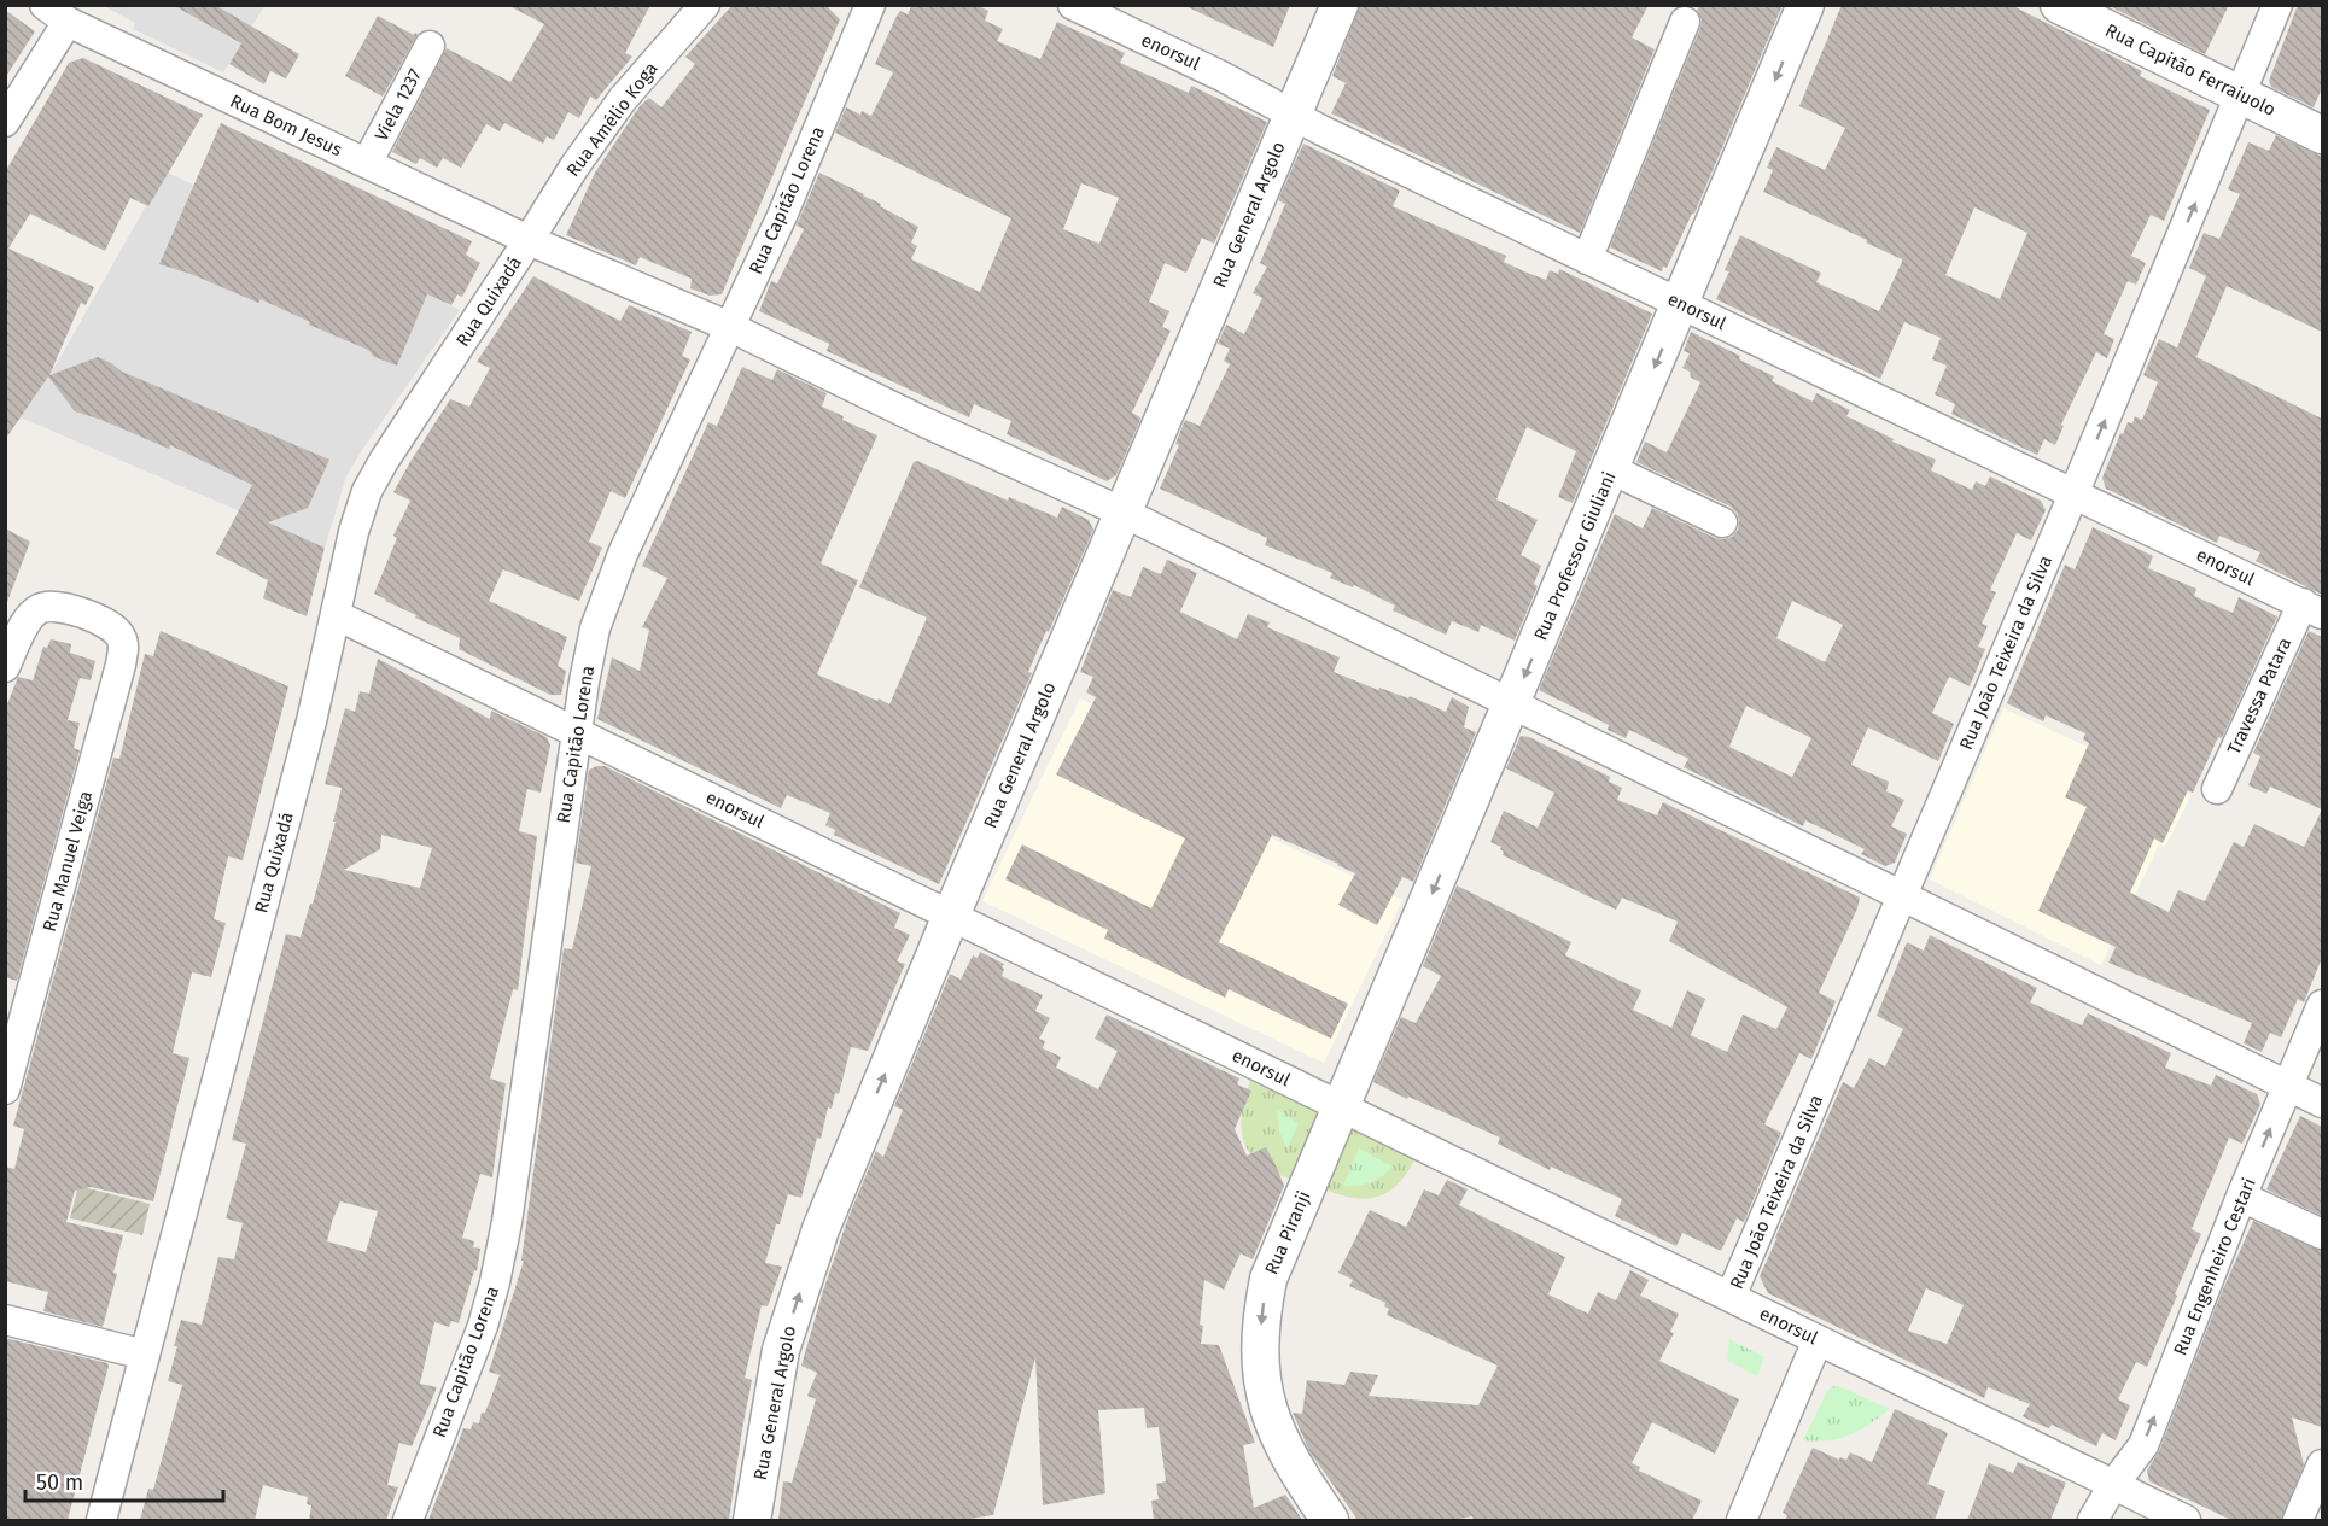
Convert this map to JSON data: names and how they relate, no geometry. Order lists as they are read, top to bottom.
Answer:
{
  "streets": {
    "street": [
      "enorsul",
      "Rua Capitão Ferraiuolo",
      "Viela 1237",
      "Rua Amélio Koga",
      "Rua Bom Jesus",
      "Rua Capitão Lorena",
      "Rua General Argolo",
      "Rua Quixadá",
      "Rua Professor Giuliani",
      "Rua João Teixeira da Silva",
      "Travessa Patara",
      "Rua Manuel Veiga",
      "Rua Piranji",
      "Rua Engenheiro Cestari"
    ]
  },
  "crossings": [
    ["enorsul", "Rua Capitão Lorena"],
    ["enorsul", "Rua General Argolo"],
    ["enorsul", "Rua Quixadá"],
    ["enorsul", "Rua Professor Giuliani"],
    ["enorsul", "Rua João Teixeira da Silva"],
    ["enorsul", "Travessa Patara"],
    ["enorsul", "Rua Piranji"],
    ["enorsul", "Rua Engenheiro Cestari"],
    ["Rua Capitão Ferraiuolo", "Rua João Teixeira da Silva"],
    ["Viela 1237", "Rua Bom Jesus"],
    ["Rua Amélio Koga", "Rua Bom Jesus"],
    ["Rua Amélio Koga", "Rua Quixadá"],
    ["Rua Bom Jesus", "Rua Quixadá"],
    ["Rua Professor Giuliani", "Rua Piranji"]
  ],
  "one_way": [
    "Rua General Argolo",
    "Rua Professor Giuliani",
    "Rua Piranji",
    "Rua Engenheiro Cestari"
  ],
  "scale_bar": "50 m"
}
